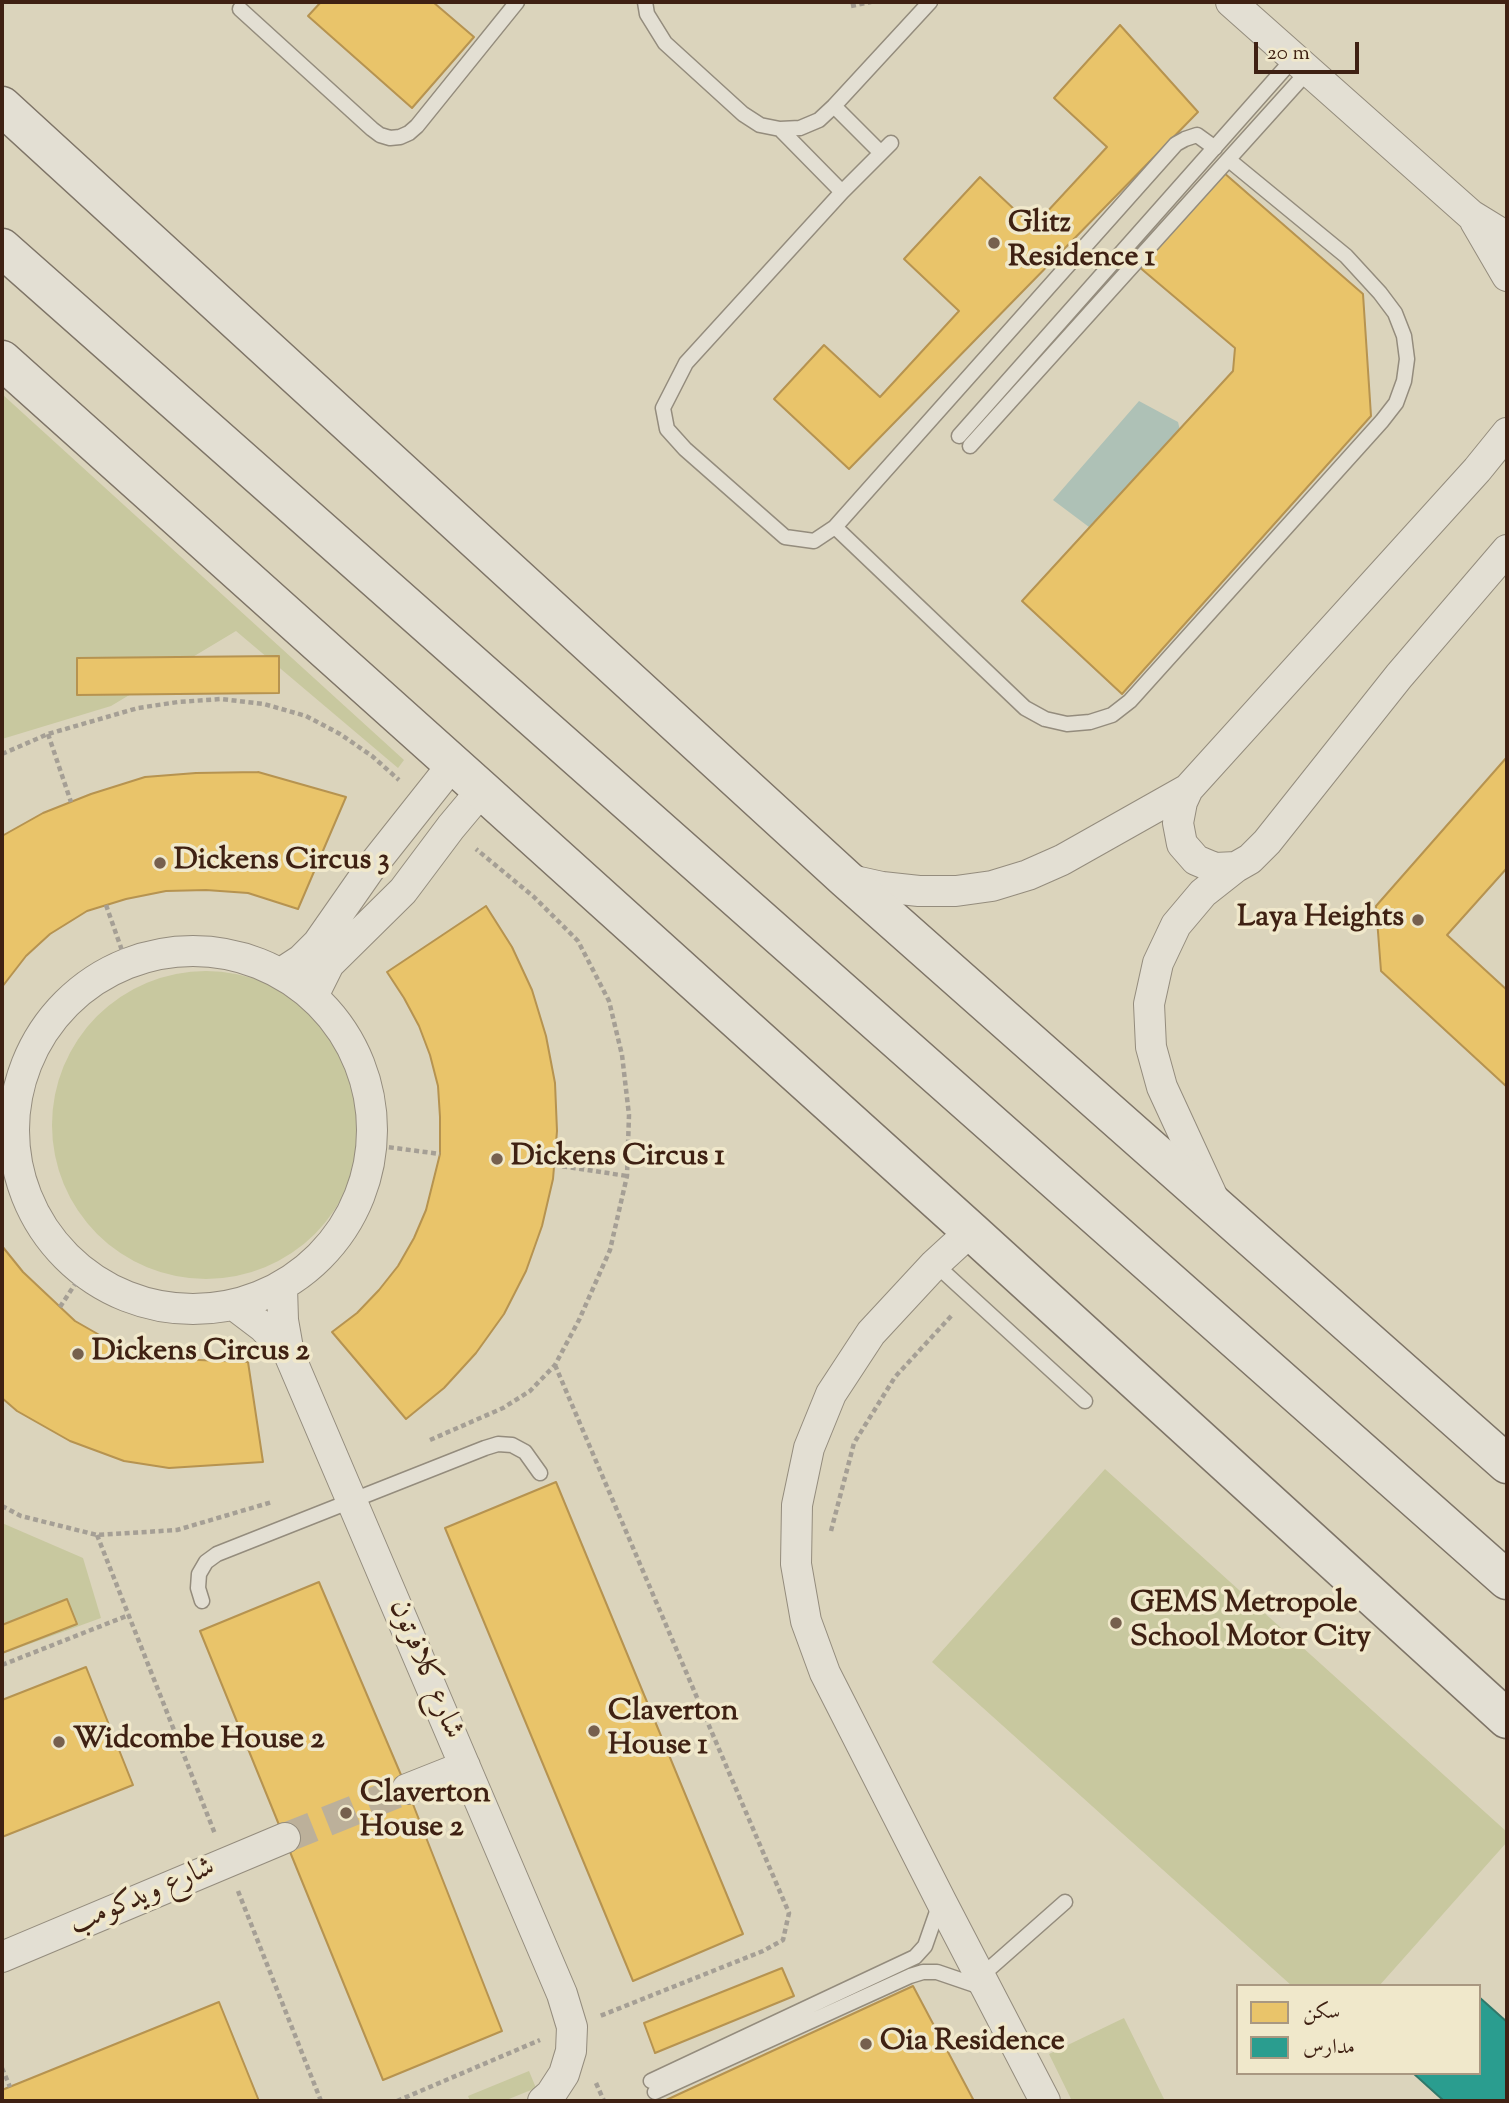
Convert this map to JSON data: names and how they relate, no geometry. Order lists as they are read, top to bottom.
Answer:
{
  "streets": {
    "street": ["شارع كلافرتون", "شارع ويدكومب"]
  },
  "places": [
    "Glitz Residence 1",
    "Dickens Circus 3",
    "Laya Heights",
    "Dickens Circus 1",
    "Dickens Circus 2",
    "GEMS Metropole School Motor City",
    "Claverton House 1",
    "Widcombe House 2",
    "Claverton House 2",
    "Oia Residence"
  ],
  "legend": ["سكن", "مدارس"],
  "scale_bar": "20 m"
}
